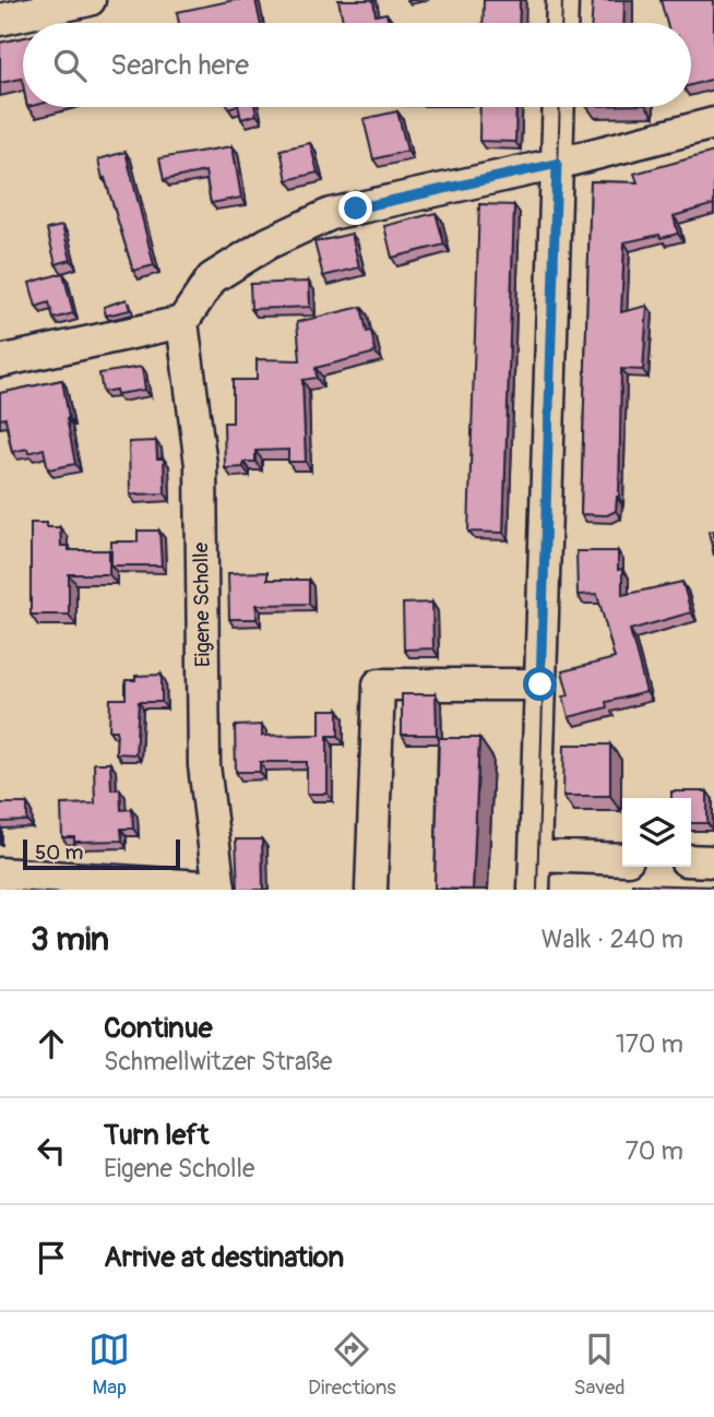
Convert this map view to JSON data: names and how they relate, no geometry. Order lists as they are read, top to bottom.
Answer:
{
  "streets": {
    "street": ["Eigene Scholle"]
  },
  "scale_bar": "50 m",
  "page": {
    "search": "Search here",
    "scale": "50 m",
    "heading": ["3 min", "Walk · 240 m"],
    "list": [
      ["Continue", "Schmellwitzer Straße", "170 m"],
      ["Turn left", "Eigene Scholle", "70 m"],
      "Arrive at destination"
    ],
    "nav": ["Map", "Directions", "Saved"]
  }
}
